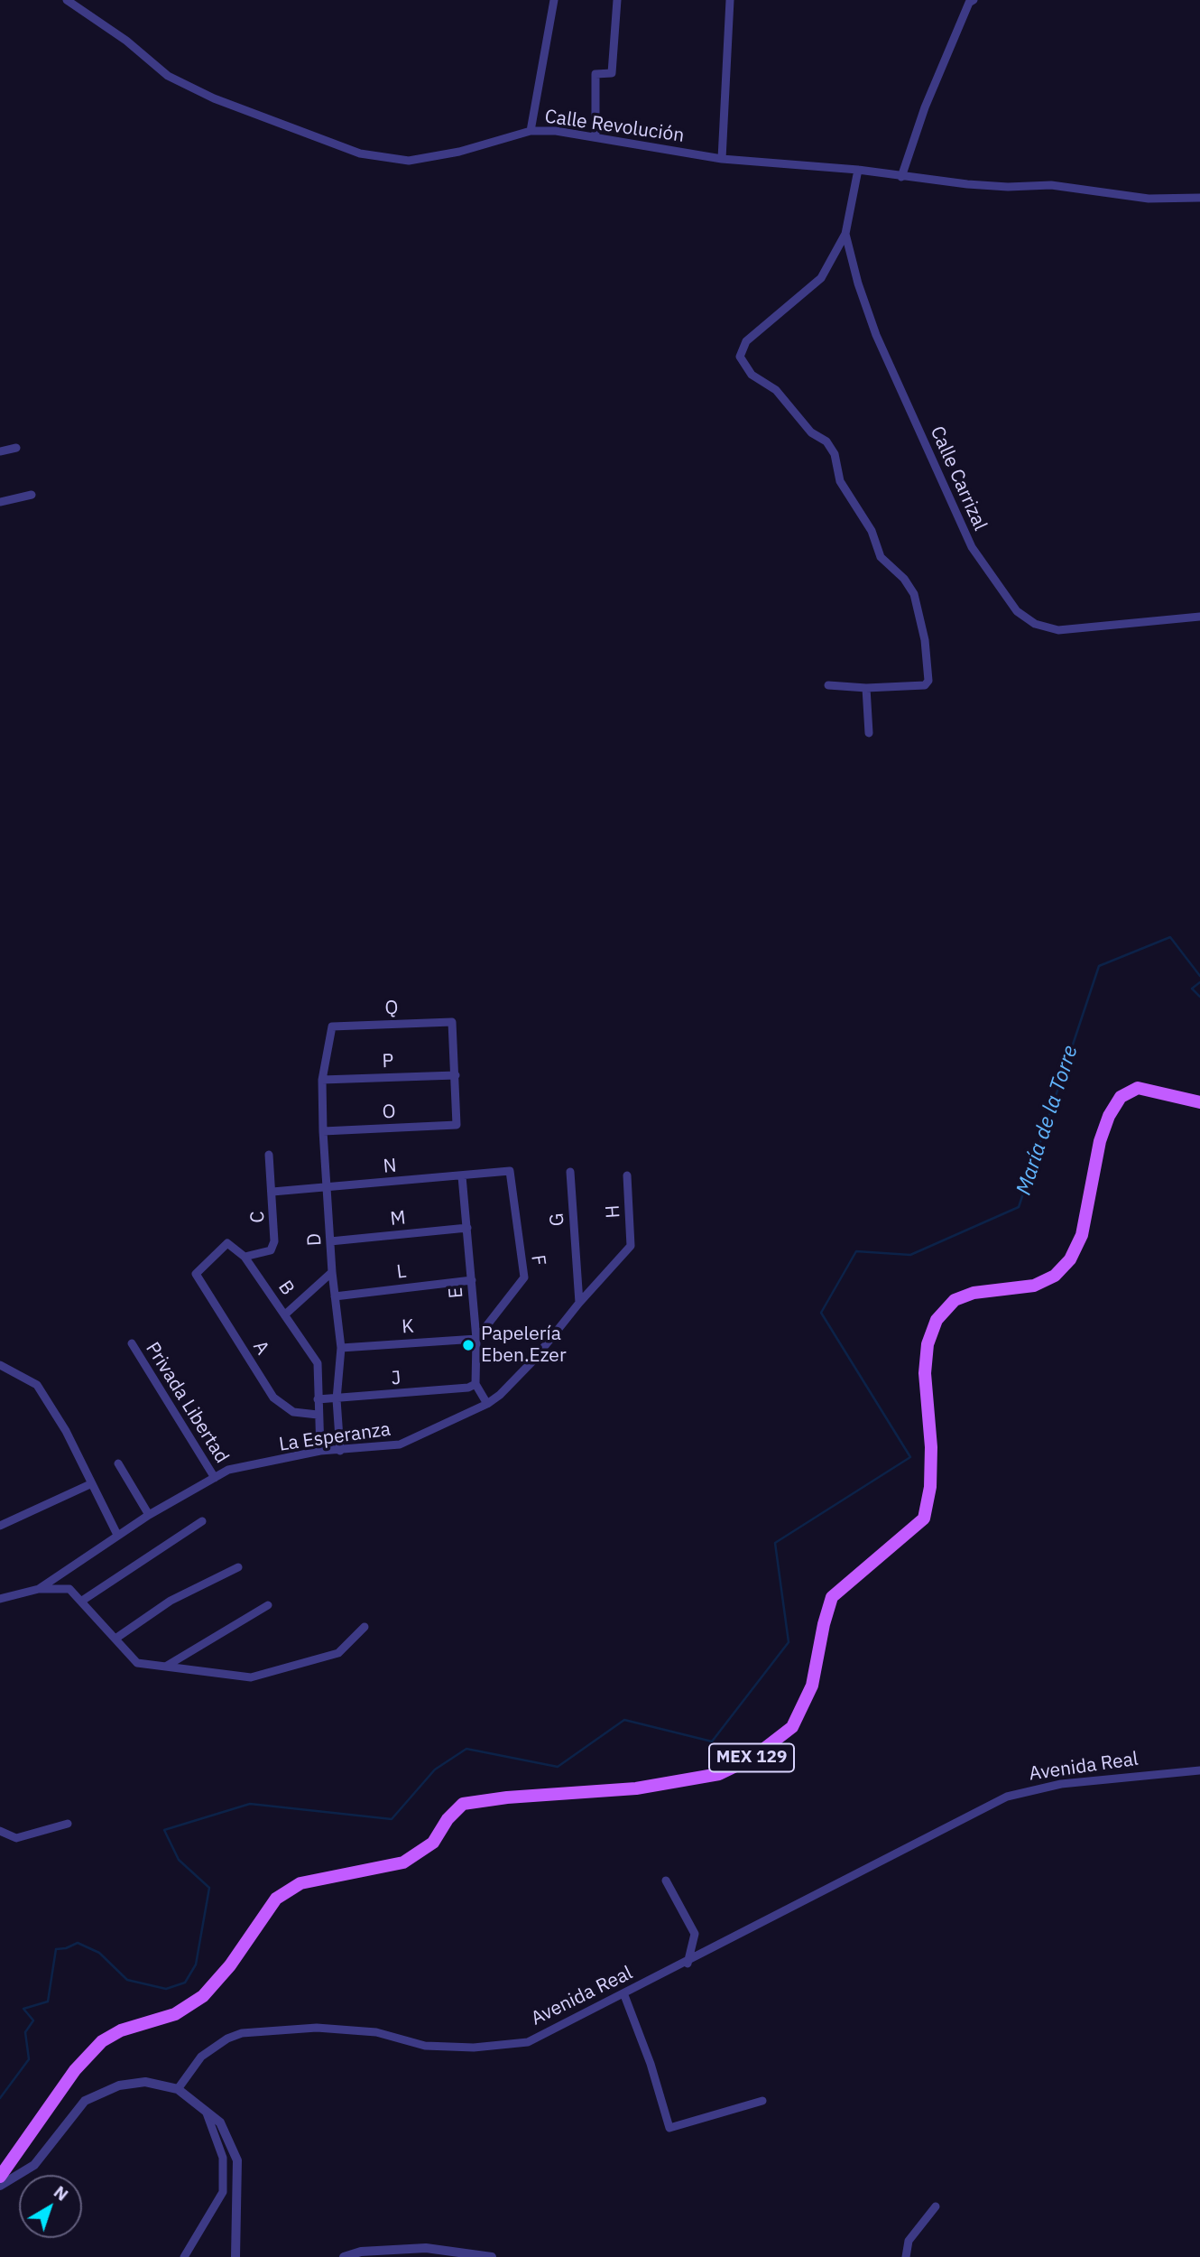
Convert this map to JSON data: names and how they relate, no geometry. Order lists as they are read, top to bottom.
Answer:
{
  "streets": {
    "main road": ["MEX 129"],
    "street": [
      "Calle Revolución",
      "Calle Carrizal",
      "Q",
      "P",
      "O",
      "N",
      "H",
      "C",
      "M",
      "G",
      "D",
      "F",
      "L",
      "B",
      "E",
      "K",
      "A",
      "J",
      "Privada Libertad",
      "La Esperanza",
      "Avenida Real"
    ]
  },
  "crossings": [
    ["Calle Revolución", "Calle Carrizal"],
    ["Q", "P"],
    ["Q", "O"],
    ["Q", "D"],
    ["P", "O"],
    ["P", "D"],
    ["O", "D"],
    ["N", "C"],
    ["N", "D"],
    ["N", "F"],
    ["N", "E"],
    ["H", "La Esperanza"],
    ["C", "B"],
    ["C", "A"],
    ["M", "D"],
    ["M", "E"],
    ["G", "La Esperanza"],
    ["D", "L"],
    ["D", "K"],
    ["D", "J"],
    ["D", "La Esperanza"],
    ["F", "E"],
    ["F", "K"],
    ["L", "E"],
    ["B", "A"],
    ["B", "J"],
    ["E", "K"],
    ["E", "J"],
    ["Privada Libertad", "La Esperanza"]
  ],
  "water": ["María de la Torre"],
  "places": ["Papelería Eben.Ezer"],
  "north": "top right"
}
